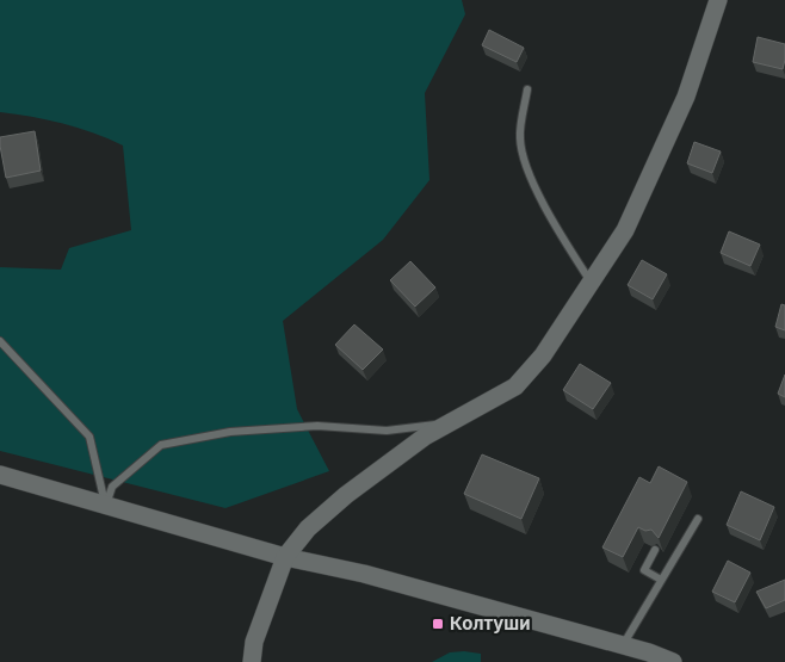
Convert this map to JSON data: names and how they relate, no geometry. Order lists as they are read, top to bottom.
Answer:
{
  "places": {
    "transit": ["Колтуши"]
  }
}
